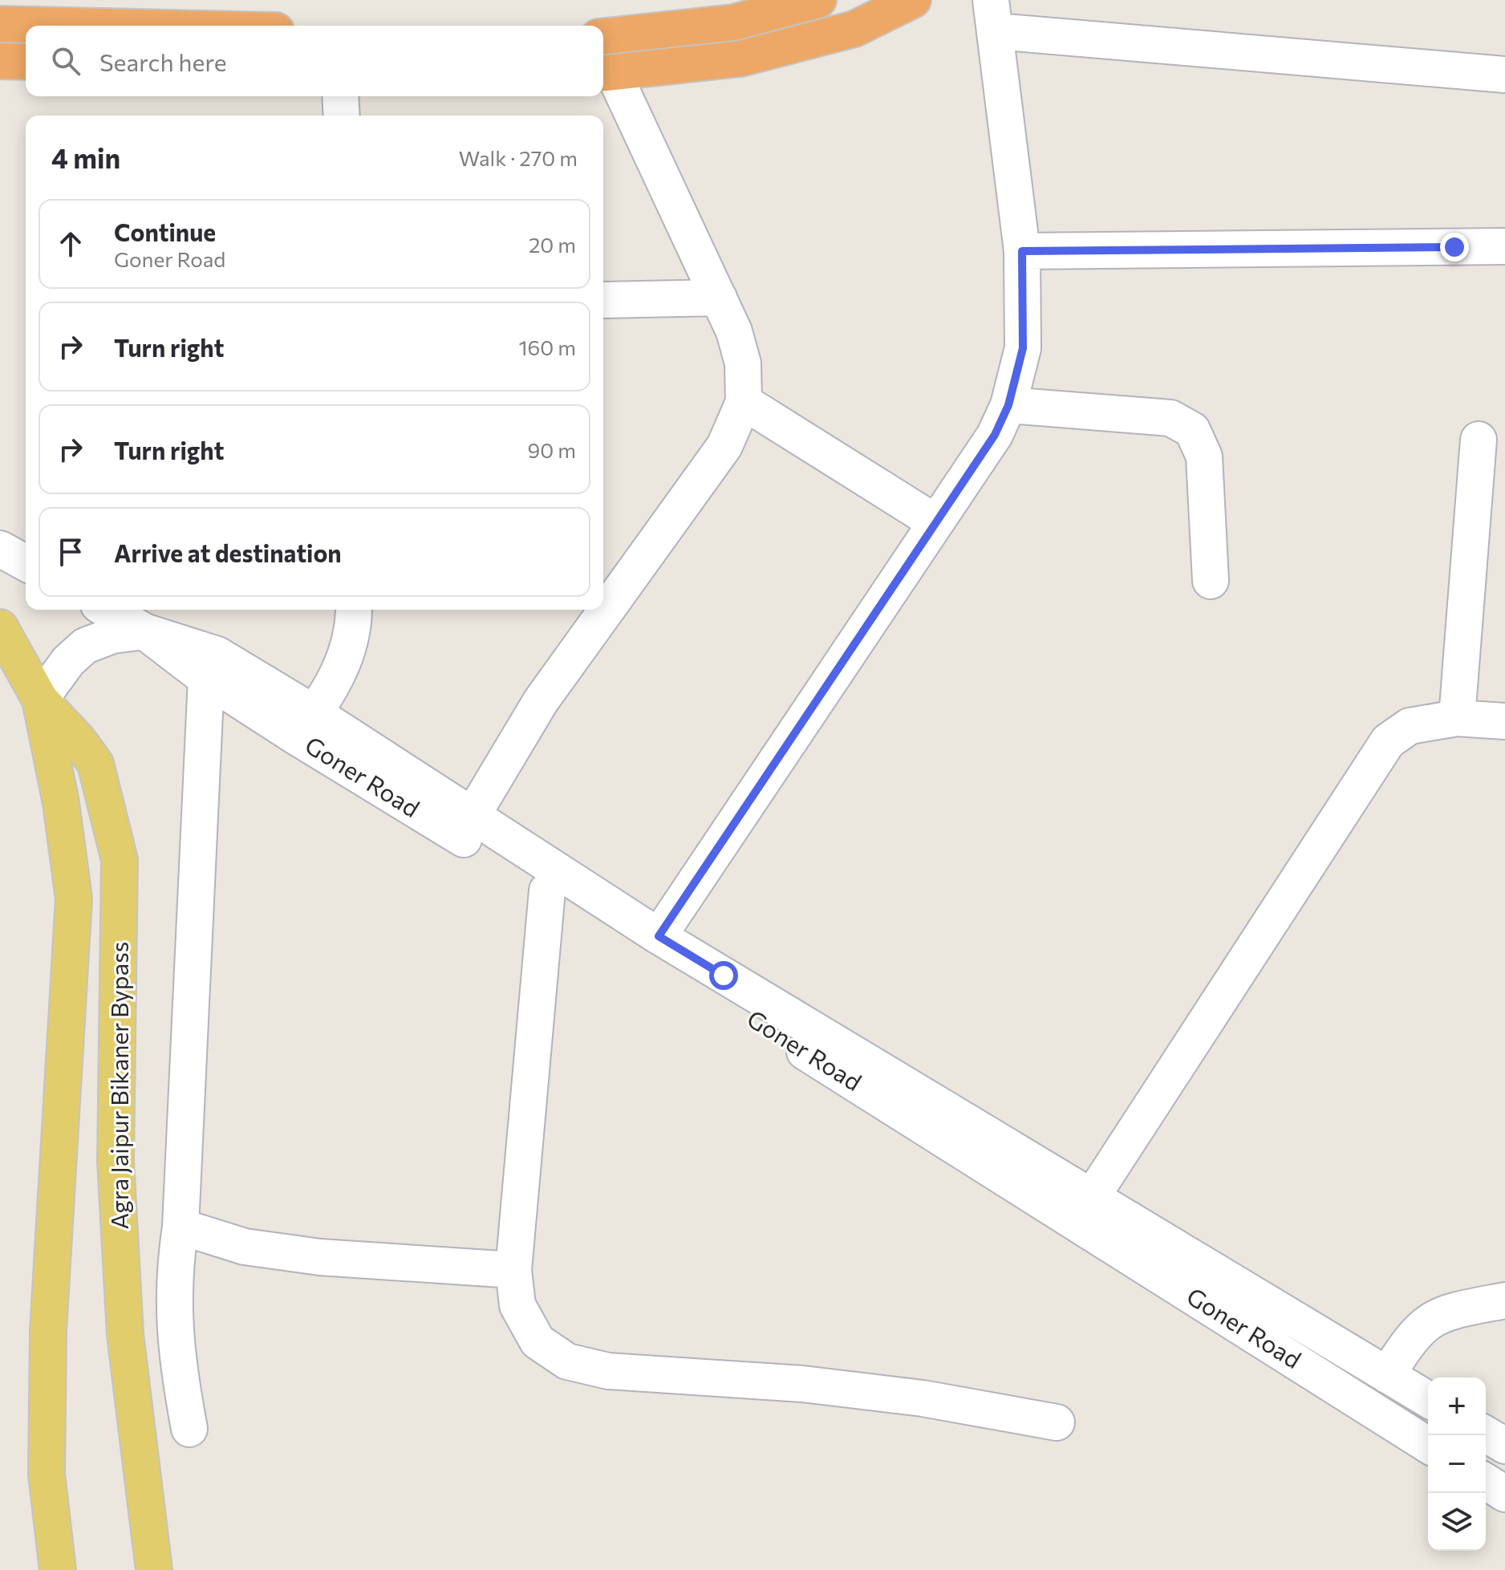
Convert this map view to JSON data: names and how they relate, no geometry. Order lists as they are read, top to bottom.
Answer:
{
  "streets": {
    "main road": ["Agra Jaipur Bikaner Bypass"],
    "street": ["Goner Road"]
  },
  "crossings": [
    ["Goner Road", "Agra Jaipur Bikaner Bypass"]
  ],
  "page": {
    "search": "Search here",
    "heading": ["4 min", "Walk · 270 m"],
    "list": [
      ["Continue", "Goner Road", "20 m"],
      ["Turn right", "160 m"],
      ["Turn right", "90 m"],
      "Arrive at destination"
    ],
    "map_buttons": ["+", "−"]
  }
}
